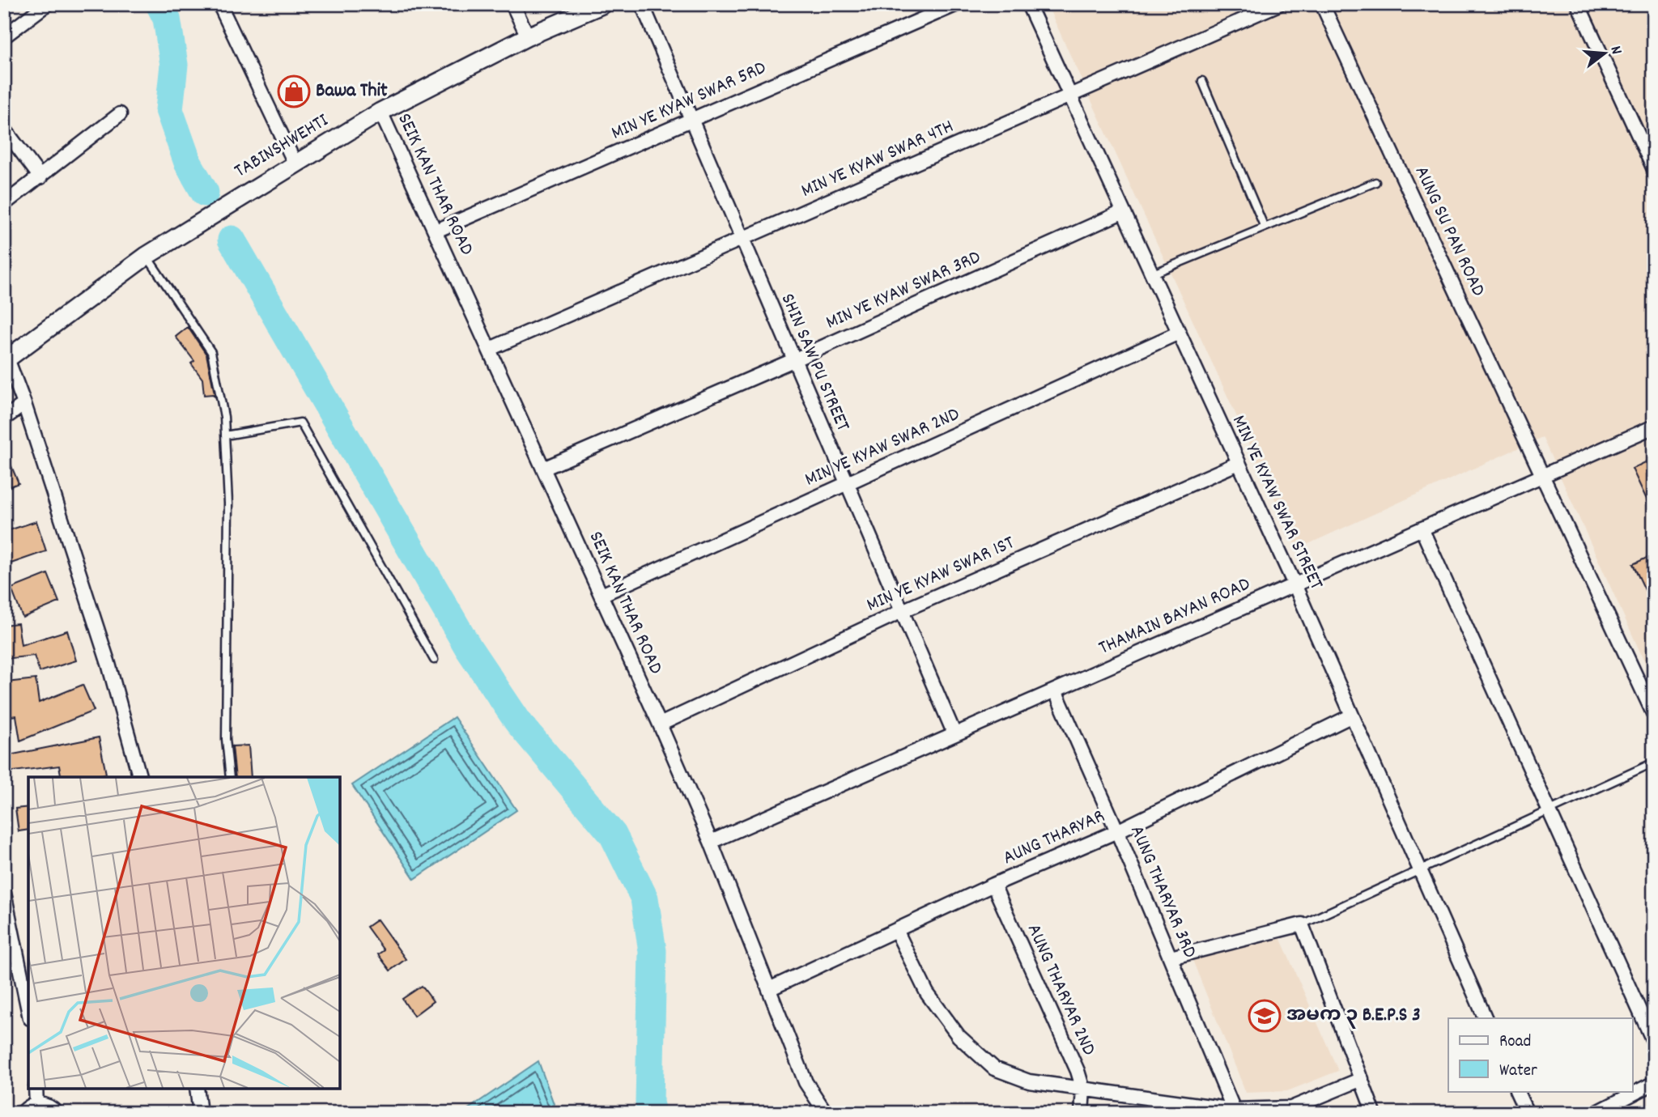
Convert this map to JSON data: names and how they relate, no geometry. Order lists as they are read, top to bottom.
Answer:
{
  "streets": {
    "main road": ["TABINSHWEHTI"],
    "street": [
      "MIN YE KYAW SWAR 5RD",
      "MIN YE KYAW SWAR 4TH",
      "SEIK KAN THAR ROAD",
      "AUNG SU PAN ROAD",
      "MIN YE KYAW SWAR 3RD",
      "SHIN SAW PU STREET",
      "MIN YE KYAW SWAR 2ND",
      "MIN YE KYAW SWAR STREET",
      "MIN YE KYAW SWAR 1ST",
      "THAMAIN BAYAN ROAD",
      "AUNG THARYAR",
      "AUNG THARYAR 3RD",
      "AUNG THARYAR 2ND"
    ]
  },
  "crossings": [
    ["MIN YE KYAW SWAR 5RD", "SEIK KAN THAR ROAD"],
    ["MIN YE KYAW SWAR 5RD", "SHIN SAW PU STREET"],
    ["TABINSHWEHTI", "SEIK KAN THAR ROAD"],
    ["MIN YE KYAW SWAR 4TH", "SEIK KAN THAR ROAD"],
    ["MIN YE KYAW SWAR 4TH", "SHIN SAW PU STREET"],
    ["MIN YE KYAW SWAR 4TH", "MIN YE KYAW SWAR STREET"],
    ["SEIK KAN THAR ROAD", "MIN YE KYAW SWAR 3RD"],
    ["SEIK KAN THAR ROAD", "MIN YE KYAW SWAR 2ND"],
    ["SEIK KAN THAR ROAD", "MIN YE KYAW SWAR 1ST"],
    ["SEIK KAN THAR ROAD", "THAMAIN BAYAN ROAD"],
    ["SEIK KAN THAR ROAD", "AUNG THARYAR"],
    ["AUNG SU PAN ROAD", "THAMAIN BAYAN ROAD"],
    ["MIN YE KYAW SWAR 3RD", "SHIN SAW PU STREET"],
    ["MIN YE KYAW SWAR 3RD", "MIN YE KYAW SWAR STREET"],
    ["SHIN SAW PU STREET", "MIN YE KYAW SWAR 2ND"],
    ["SHIN SAW PU STREET", "MIN YE KYAW SWAR 1ST"],
    ["SHIN SAW PU STREET", "THAMAIN BAYAN ROAD"],
    ["MIN YE KYAW SWAR 2ND", "MIN YE KYAW SWAR STREET"],
    ["MIN YE KYAW SWAR STREET", "MIN YE KYAW SWAR 1ST"],
    ["MIN YE KYAW SWAR STREET", "THAMAIN BAYAN ROAD"],
    ["MIN YE KYAW SWAR STREET", "AUNG THARYAR"],
    ["THAMAIN BAYAN ROAD", "AUNG THARYAR 3RD"],
    ["AUNG THARYAR", "AUNG THARYAR 3RD"],
    ["AUNG THARYAR", "AUNG THARYAR 2ND"]
  ],
  "places": {
    "shop": ["Bawa Thit"],
    "school or university": ["အမက ၃ B.E.P.S 3"]
  },
  "legend": ["Road", "Water"],
  "north": "right"
}
